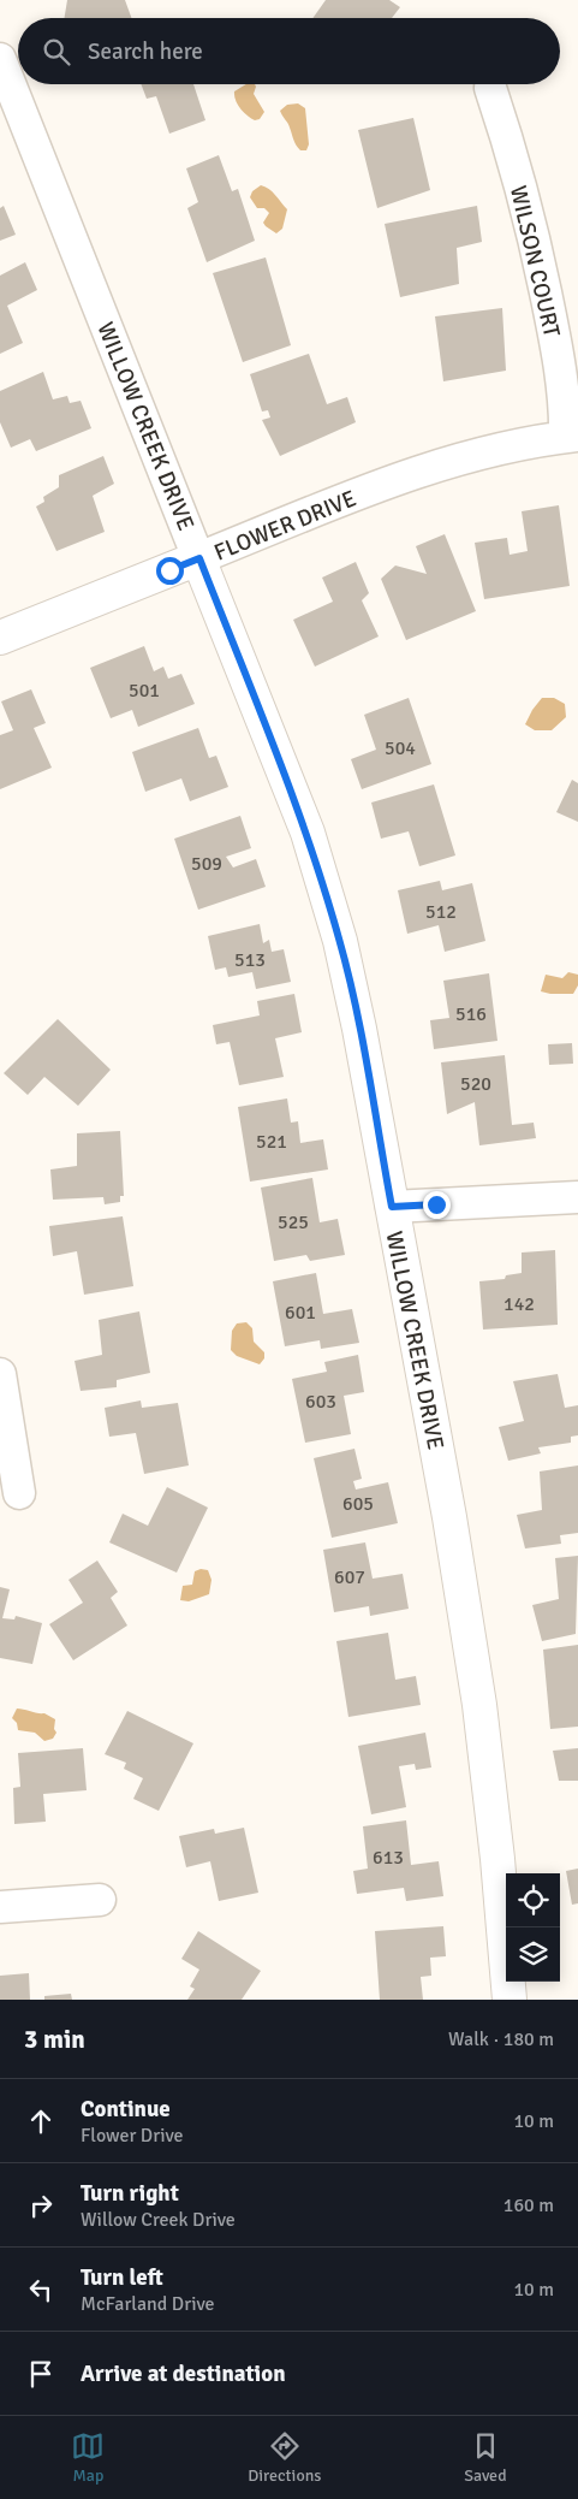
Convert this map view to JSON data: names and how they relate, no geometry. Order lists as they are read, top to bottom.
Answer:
{
  "streets": {
    "street": ["WILSON COURT", "WILLOW CREEK DRIVE", "FLOWER DRIVE"]
  },
  "crossings": [
    ["WILSON COURT", "FLOWER DRIVE"],
    ["WILLOW CREEK DRIVE", "FLOWER DRIVE"]
  ],
  "house_numbers": [
    "501",
    "504",
    "509",
    "512",
    "513",
    "516",
    "520",
    "521",
    "525",
    "142",
    "601",
    "603",
    "605",
    "607",
    "613"
  ],
  "page": {
    "search": "Search here",
    "heading": ["3 min", "Walk · 180 m"],
    "list": [
      ["Continue", "Flower Drive", "10 m"],
      ["Turn right", "Willow Creek Drive", "160 m"],
      ["Turn left", "McFarland Drive", "10 m"],
      "Arrive at destination"
    ],
    "nav": ["Map", "Directions", "Saved"]
  }
}
